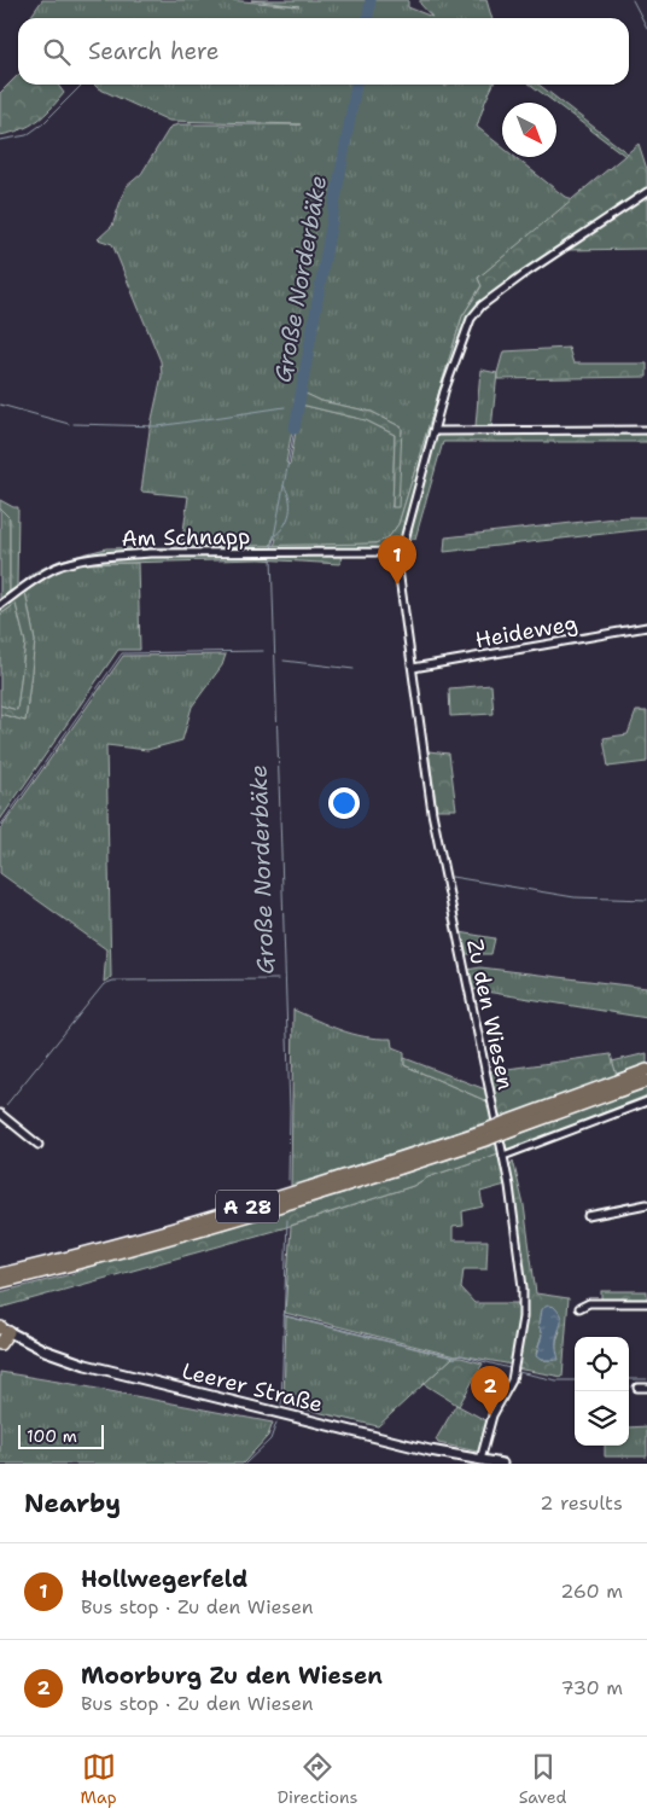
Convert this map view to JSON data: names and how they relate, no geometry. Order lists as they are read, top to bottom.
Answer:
{
  "streets": {
    "highway": ["A 28"],
    "main road": ["Leerer Straße"],
    "street": ["Am Schnapp", "Heideweg", "Zu den Wiesen"]
  },
  "crossings": [
    ["Heideweg", "Zu den Wiesen"],
    ["Zu den Wiesen", "Leerer Straße"]
  ],
  "water": ["Große Norderbäke"],
  "scale_bar": "100 m",
  "north": "bottom right",
  "page": {
    "search": "Search here",
    "pins": ["1", "2"],
    "scale": "100 m",
    "heading": ["Nearby", "2 results"],
    "list": [
      {
        "mark": "1",
        "name": "Hollwegerfeld",
        "note": "Bus stop · Zu den Wiesen",
        "value": "260 m"
      },
      {
        "mark": "2",
        "name": "Moorburg Zu den Wiesen",
        "note": "Bus stop · Zu den Wiesen",
        "value": "730 m"
      }
    ],
    "nav": ["Map", "Directions", "Saved"]
  }
}
